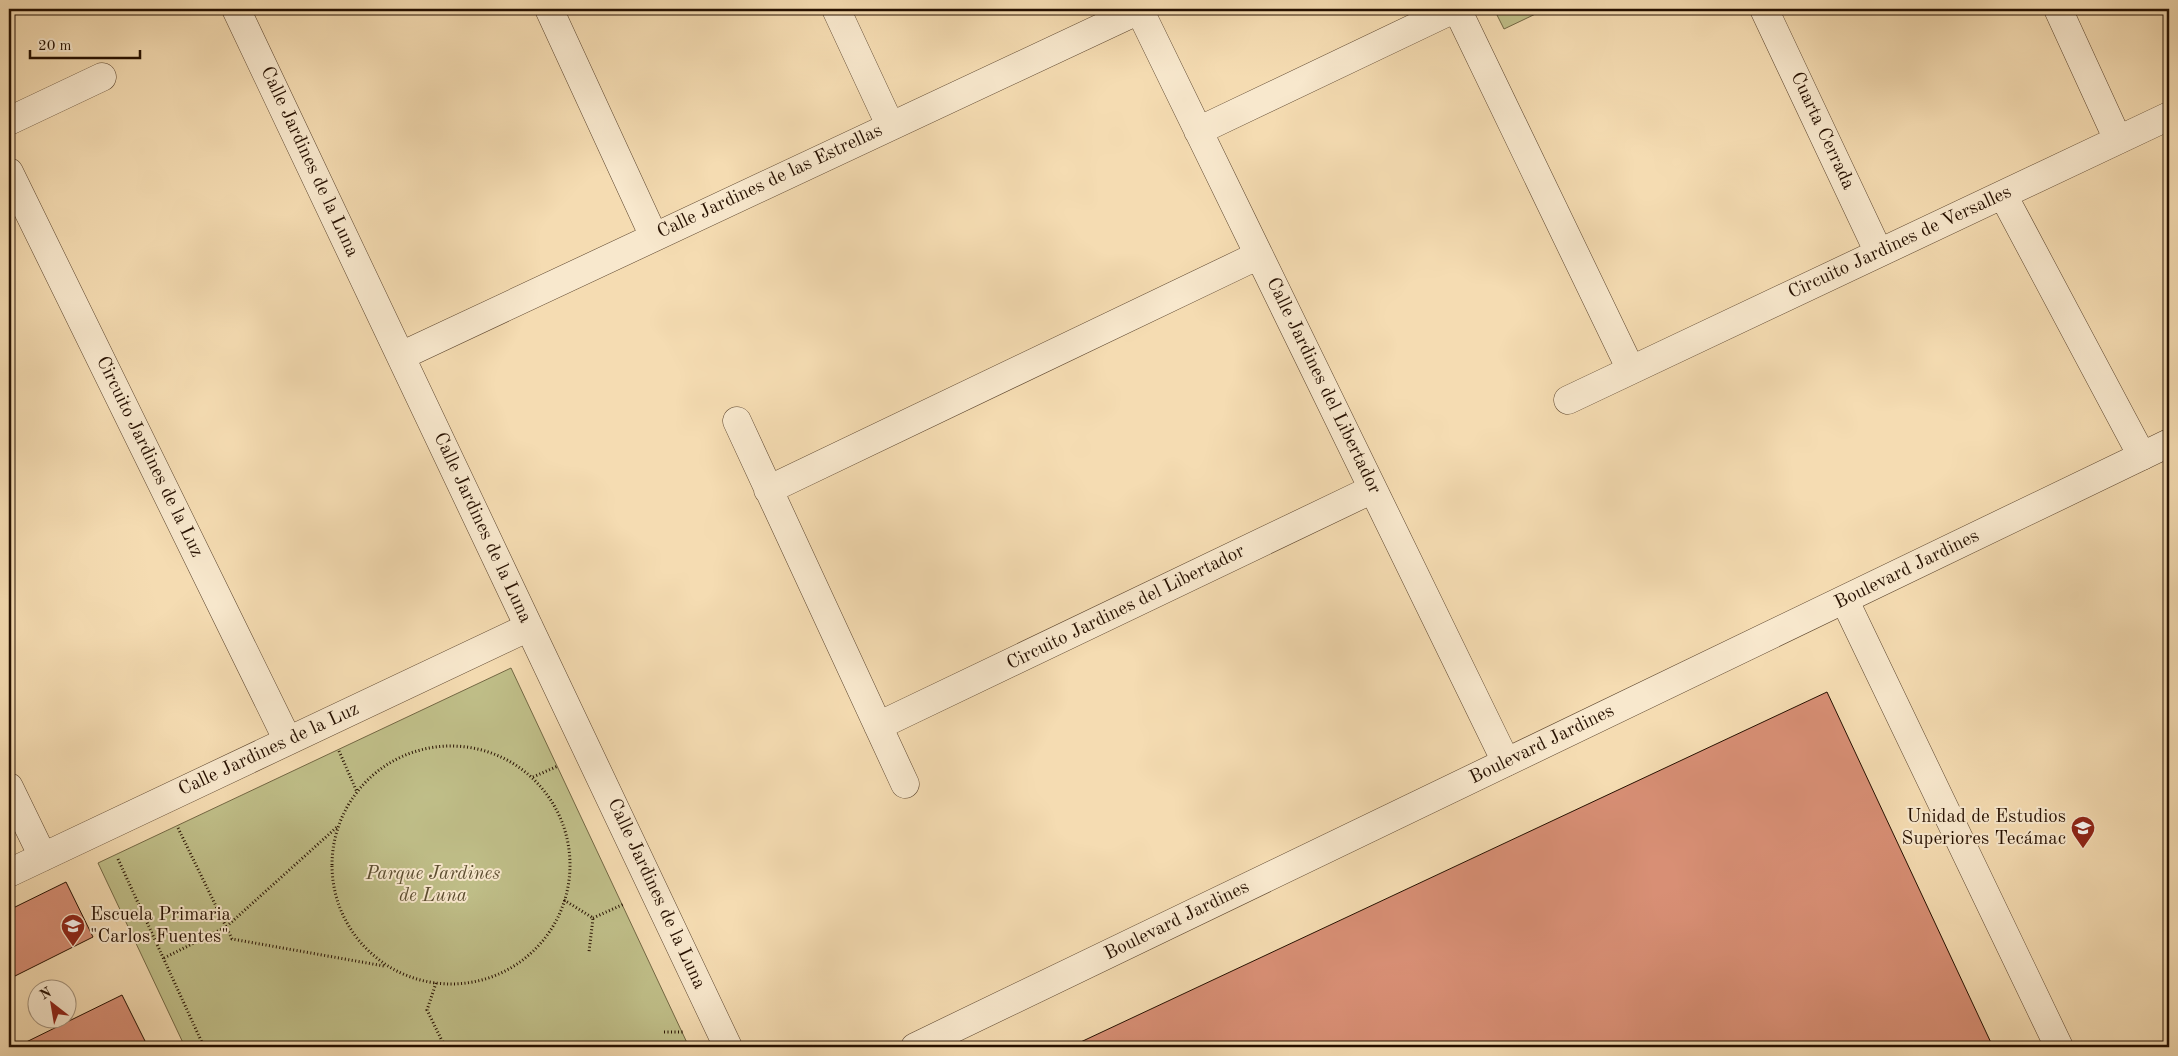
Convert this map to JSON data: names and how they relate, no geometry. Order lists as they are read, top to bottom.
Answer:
{
  "streets": {
    "street": [
      "Cuarta Cerrada",
      "Calle Jardines de la Luna",
      "Calle Jardines de las Estrellas",
      "Circuito Jardines de Versalles",
      "Calle Jardines del Libertador",
      "Circuito Jardines de la Luz",
      "Boulevard Jardines",
      "Circuito Jardines del Libertador",
      "Calle Jardines de la Luz"
    ]
  },
  "crossings": [
    ["Cuarta Cerrada", "Circuito Jardines de Versalles"],
    ["Calle Jardines de la Luna", "Calle Jardines de las Estrellas"],
    ["Calle Jardines de la Luna", "Calle Jardines de la Luz"],
    ["Calle Jardines de las Estrellas", "Calle Jardines del Libertador"],
    ["Calle Jardines del Libertador", "Boulevard Jardines"],
    ["Calle Jardines del Libertador", "Circuito Jardines del Libertador"],
    ["Circuito Jardines de la Luz", "Calle Jardines de la Luz"]
  ],
  "parks": ["Parque Jardines de Luna"],
  "places": {
    "school or university": ["Unidad de Estudios Superiores Tecámac", "Escuela Primaria \"Carlos Fuentes\""]
  },
  "scale_bar": "20 m",
  "north": "top left"
}
